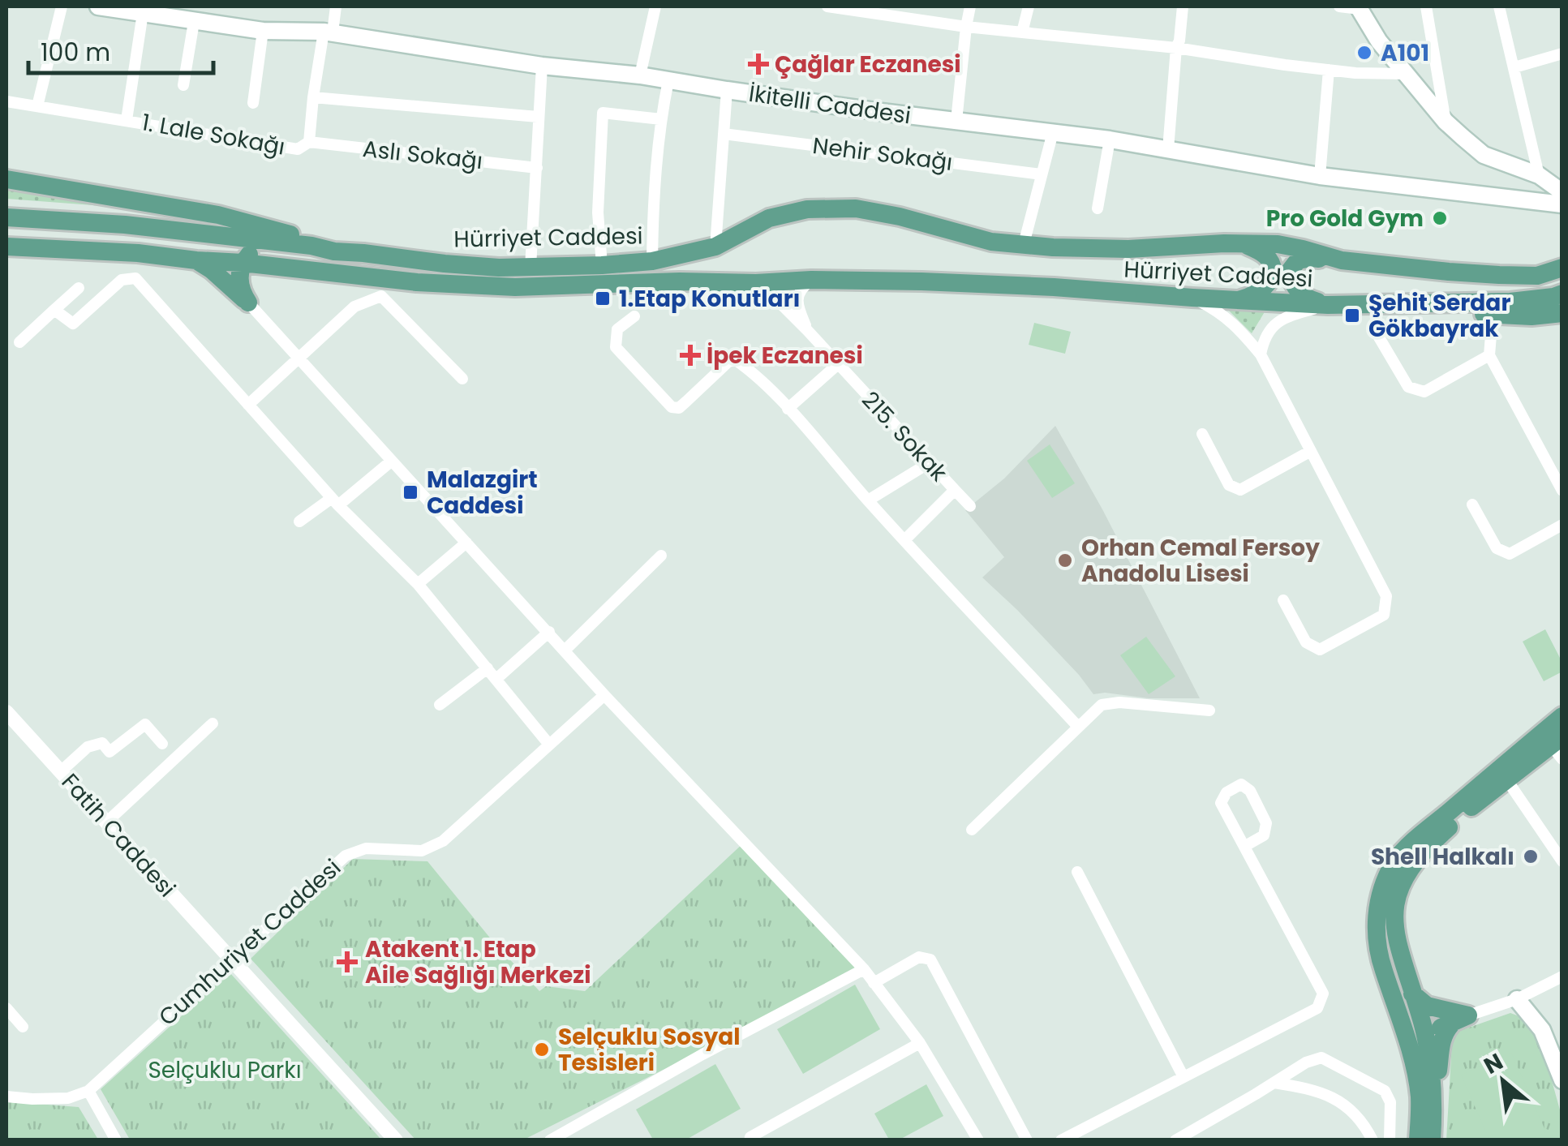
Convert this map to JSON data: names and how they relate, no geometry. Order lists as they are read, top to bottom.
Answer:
{
  "streets": {
    "main road": ["İkitelli Caddesi", "Hürriyet Caddesi"],
    "street": [
      "1. Lale Sokağı",
      "Nehir Sokağı",
      "Aslı Sokağı",
      "215. Sokak",
      "Fatih Caddesi",
      "Cumhuriyet Caddesi"
    ]
  },
  "crossings": [
    ["İkitelli Caddesi", "1. Lale Sokağı"],
    ["1. Lale Sokağı", "Aslı Sokağı"],
    ["Hürriyet Caddesi", "215. Sokak"],
    ["Fatih Caddesi", "Cumhuriyet Caddesi"]
  ],
  "parks": ["Selçuklu Parkı"],
  "places": {
    "other": [
      "A101",
      "Pro Gold Gym",
      "Orhan Cemal Fersoy Anadolu Lisesi",
      "Shell Halkalı",
      "Selçuklu Sosyal Tesisleri"
    ],
    "health": ["Çağlar Eczanesi", "İpek Eczanesi", "Atakent 1. Etap Aile Sağlığı Merkezi"],
    "transit": ["1.Etap Konutları", "Şehit Serdar Gökbayrak", "Malazgirt Caddesi"]
  },
  "scale_bar": "100 m",
  "north": "top left"
}
